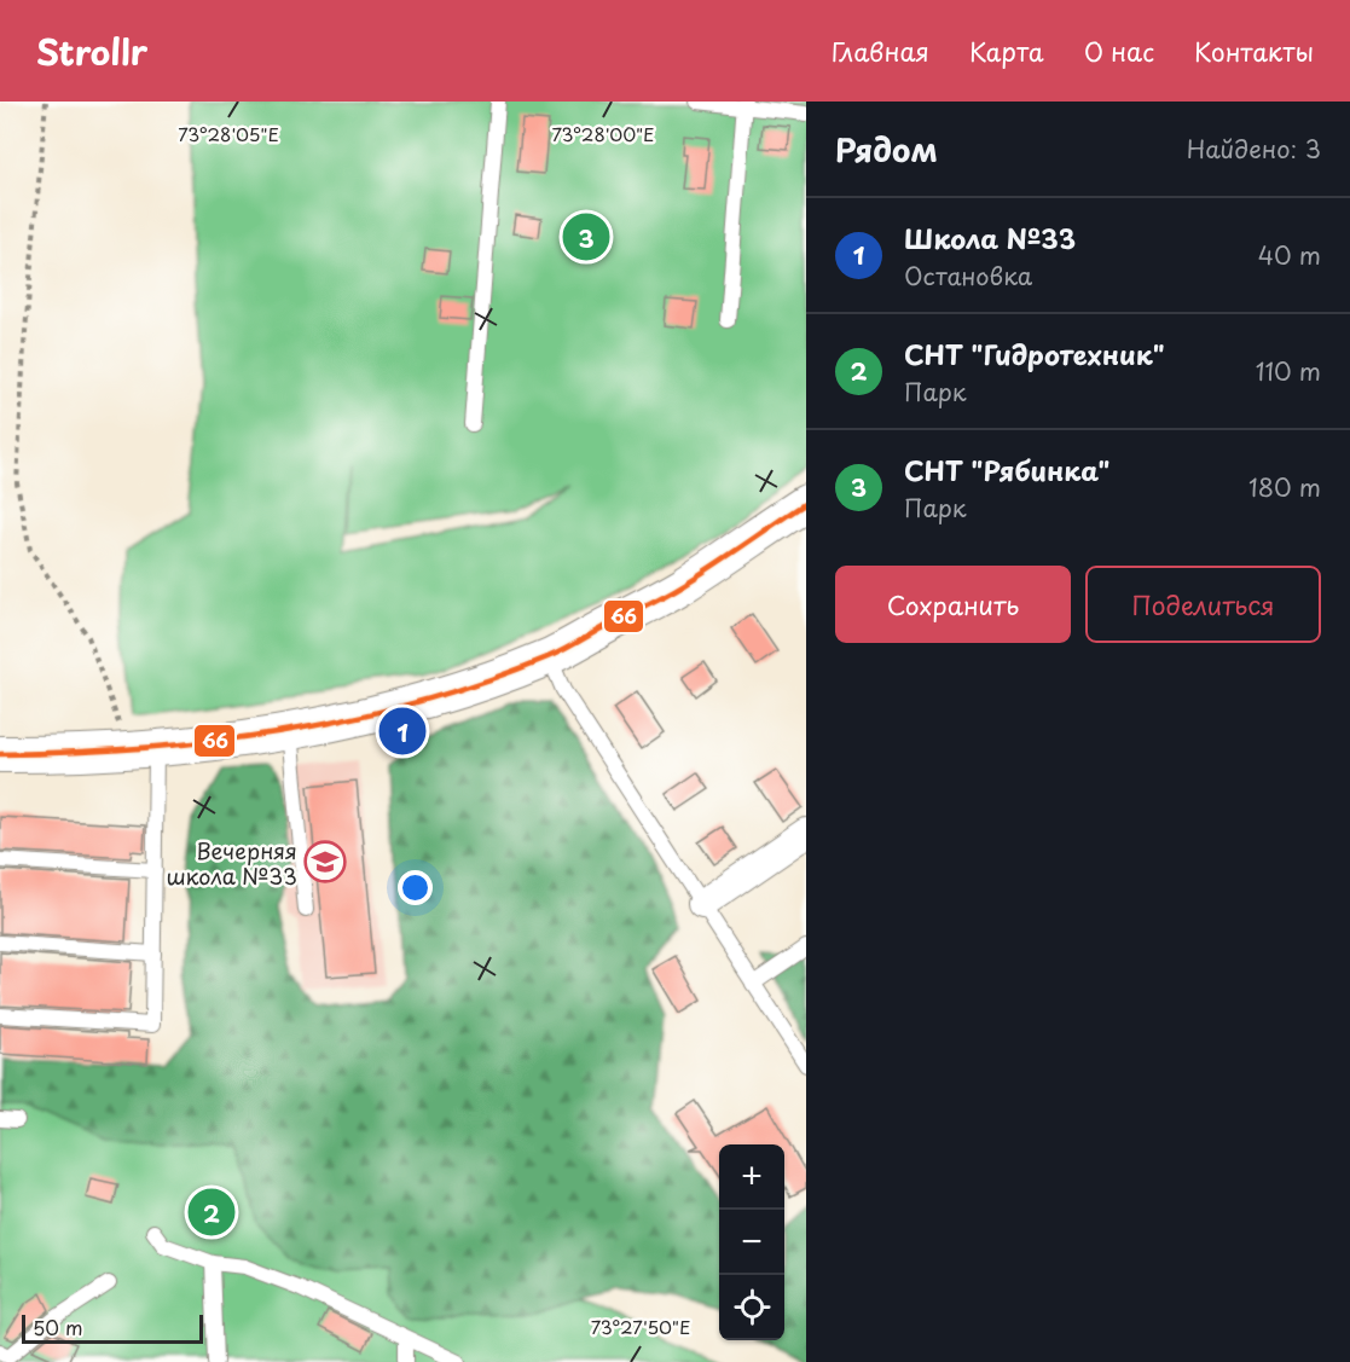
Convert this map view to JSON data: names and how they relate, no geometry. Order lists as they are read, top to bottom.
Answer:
{
  "places": {
    "school or university": ["Вечерняя школа №33"]
  },
  "lines": ["transit line 66"],
  "scale_bar": "50 m",
  "page": {
    "header": "Strollr",
    "nav": [
      "Главная",
      "Карта",
      "О нас",
      "Контакты"
    ],
    "heading": ["Рядом", "Найдено: 3"],
    "list": [
      {
        "mark": "1",
        "name": "Школа №33",
        "note": "Остановка",
        "value": "40 m"
      },
      {
        "mark": "2",
        "name": "СНТ \"Гидротехник\"",
        "note": "Парк",
        "value": "110 m"
      },
      {
        "mark": "3",
        "name": "СНТ \"Рябинка\"",
        "note": "Парк",
        "value": "180 m"
      }
    ],
    "pins": ["3", "1", "2"],
    "buttons": ["Сохранить", "Поделиться"],
    "map_buttons": ["+", "−"],
    "scale": "50 m"
  },
  "coordinates": ["73°28'00\"E", "73°28'05\"E", "73°27'50\"E"]
}
